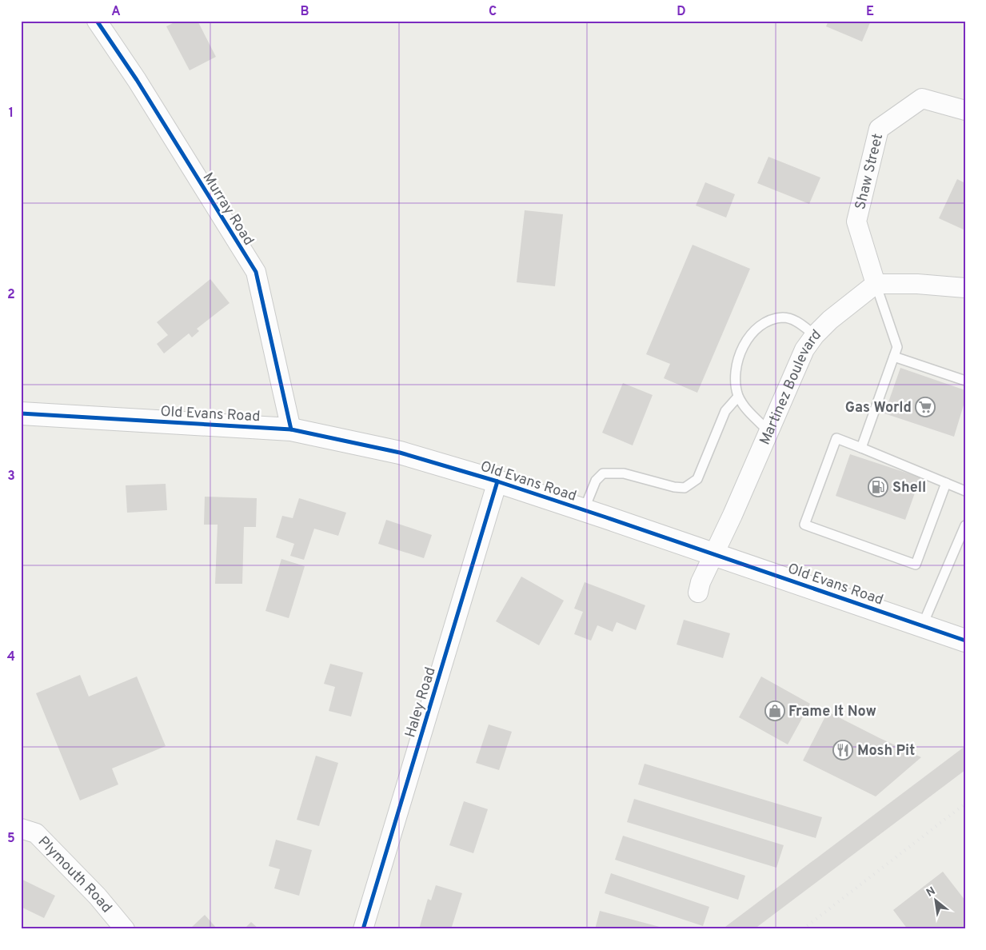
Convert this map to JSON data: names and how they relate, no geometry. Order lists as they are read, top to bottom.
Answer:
{
  "streets": {
    "street": [
      "Shaw Street",
      "Murray Road",
      "Martinez Boulevard",
      "Old Evans Road",
      "Haley Road",
      "Plymouth Road"
    ]
  },
  "crossings": [
    ["Shaw Street", "Martinez Boulevard"],
    ["Murray Road", "Old Evans Road"],
    ["Martinez Boulevard", "Old Evans Road"],
    ["Old Evans Road", "Haley Road"]
  ],
  "places": {
    "supermarket": ["Gas World"],
    "fuel station": ["Shell"],
    "shop": ["Frame It Now"],
    "restaurant": ["Mosh Pit"]
  },
  "north": "top left",
  "grid": {
    "columns": [
      "A",
      "B",
      "C",
      "D",
      "E"
    ],
    "rows": [
      "1",
      "2",
      "3",
      "4",
      "5"
    ]
  }
}
